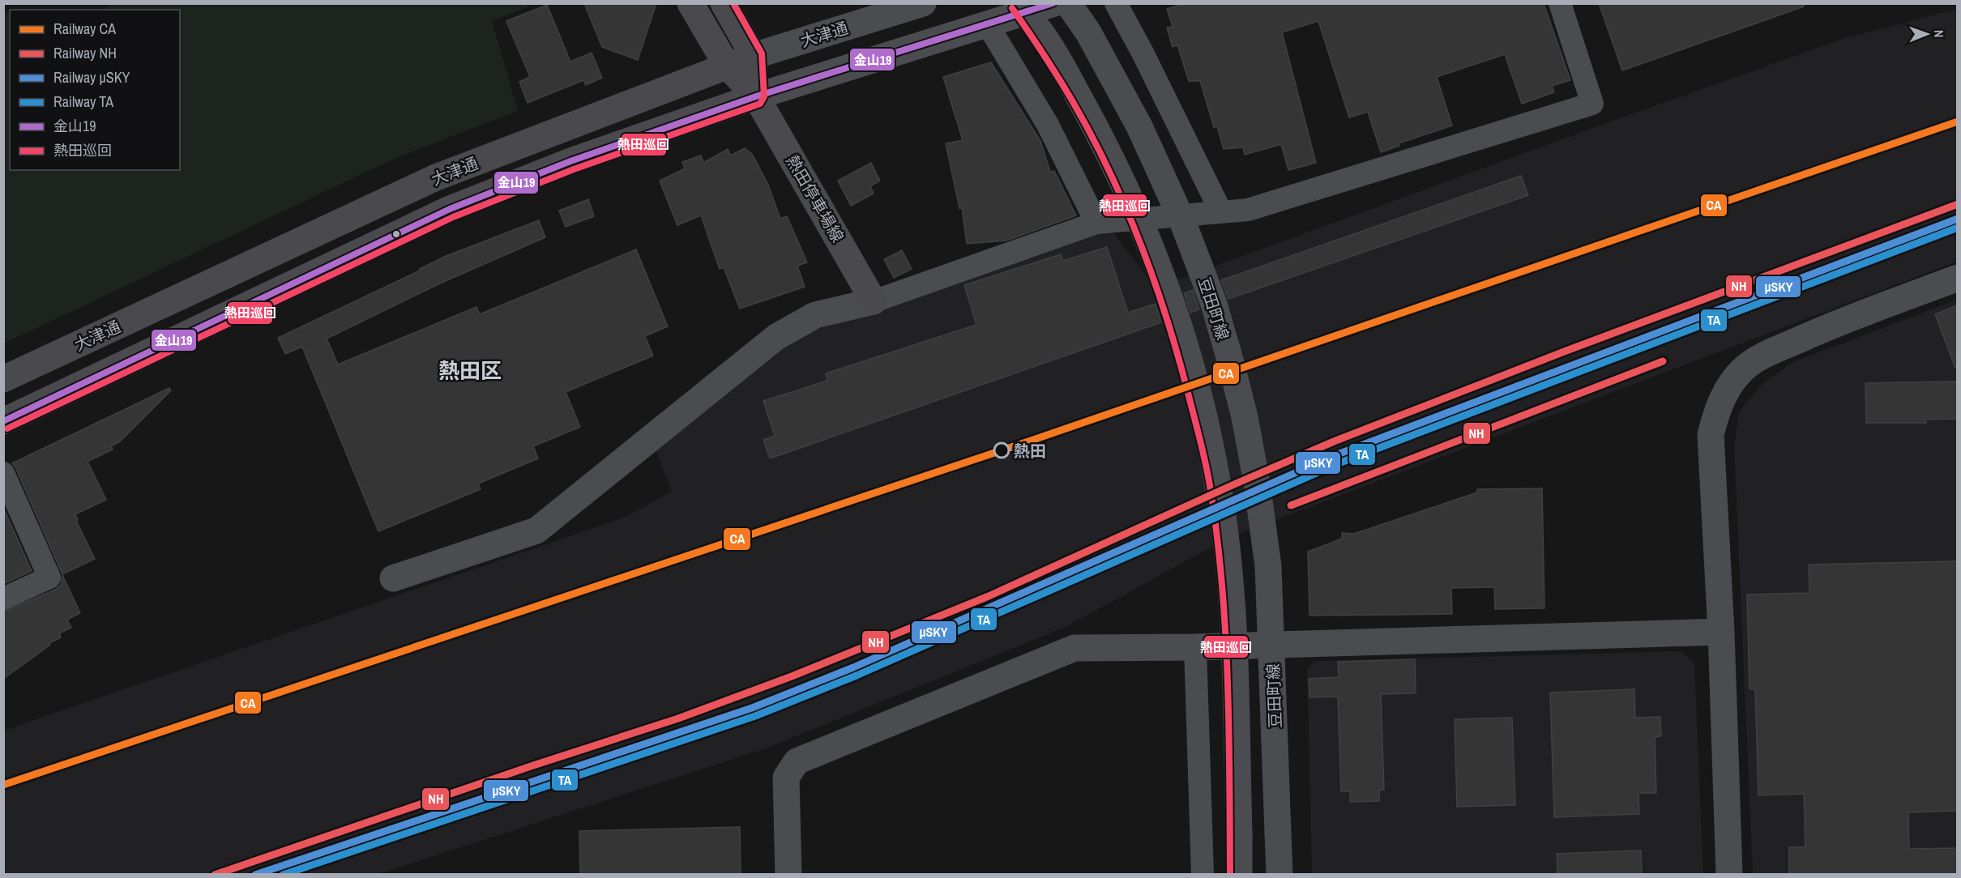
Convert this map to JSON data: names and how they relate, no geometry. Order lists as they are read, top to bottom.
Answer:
{
  "streets": {
    "main road": ["大津通", "熱田停車場線"],
    "street": ["豆田町線"]
  },
  "crossings": [
    ["大津通", "熱田停車場線"]
  ],
  "districts": ["熱田区"],
  "places": ["熱田"],
  "lines": [
    "transit line 金山19",
    "transit line 熱田巡回",
    "rail line CA",
    "rail line NH",
    "rail line μSKY",
    "rail line TA"
  ],
  "legend": [
    "Railway CA",
    "Railway NH",
    "Railway μSKY",
    "Railway TA",
    "金山19",
    "熱田巡回"
  ],
  "north": "right"
}
